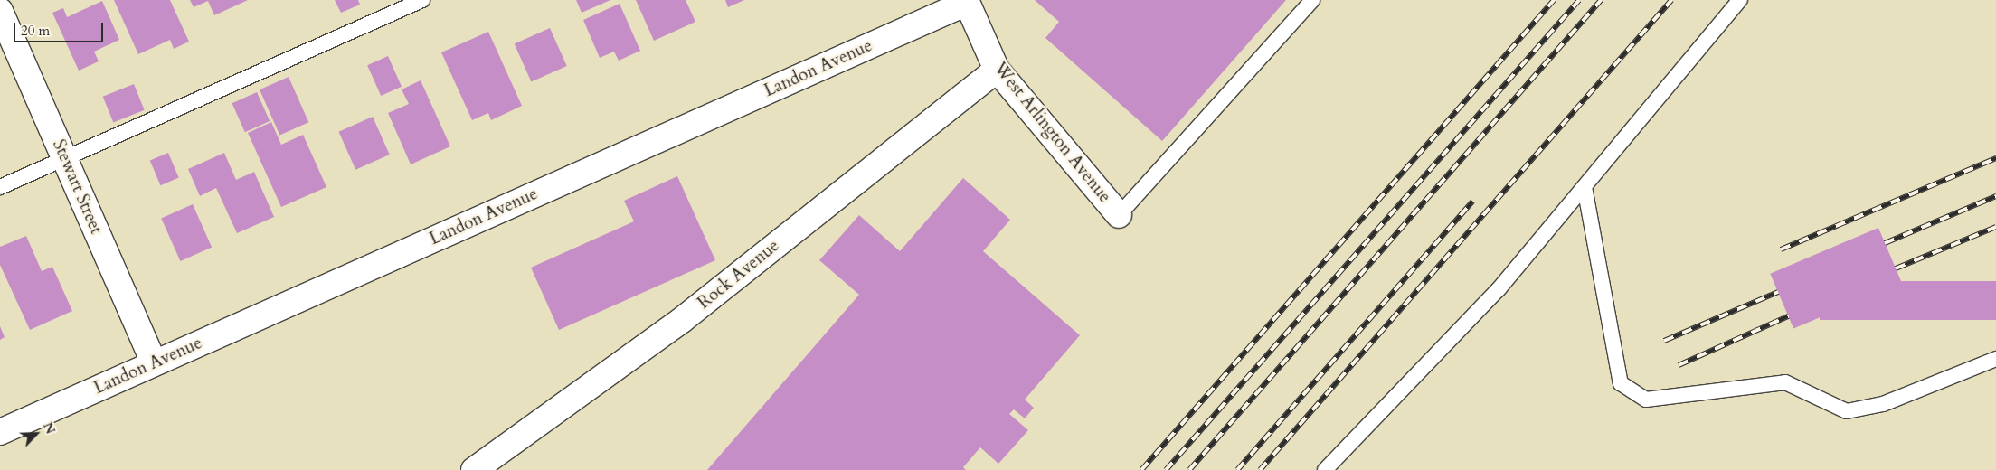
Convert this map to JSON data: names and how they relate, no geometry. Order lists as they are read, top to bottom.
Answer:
{
  "streets": {
    "street": [
      "Landon Avenue",
      "West Arlington Avenue",
      "Stewart Street",
      "Rock Avenue"
    ]
  },
  "crossings": [
    ["Landon Avenue", "West Arlington Avenue"],
    ["Landon Avenue", "Stewart Street"],
    ["West Arlington Avenue", "Rock Avenue"]
  ],
  "scale_bar": "20 m",
  "north": "top right"
}
